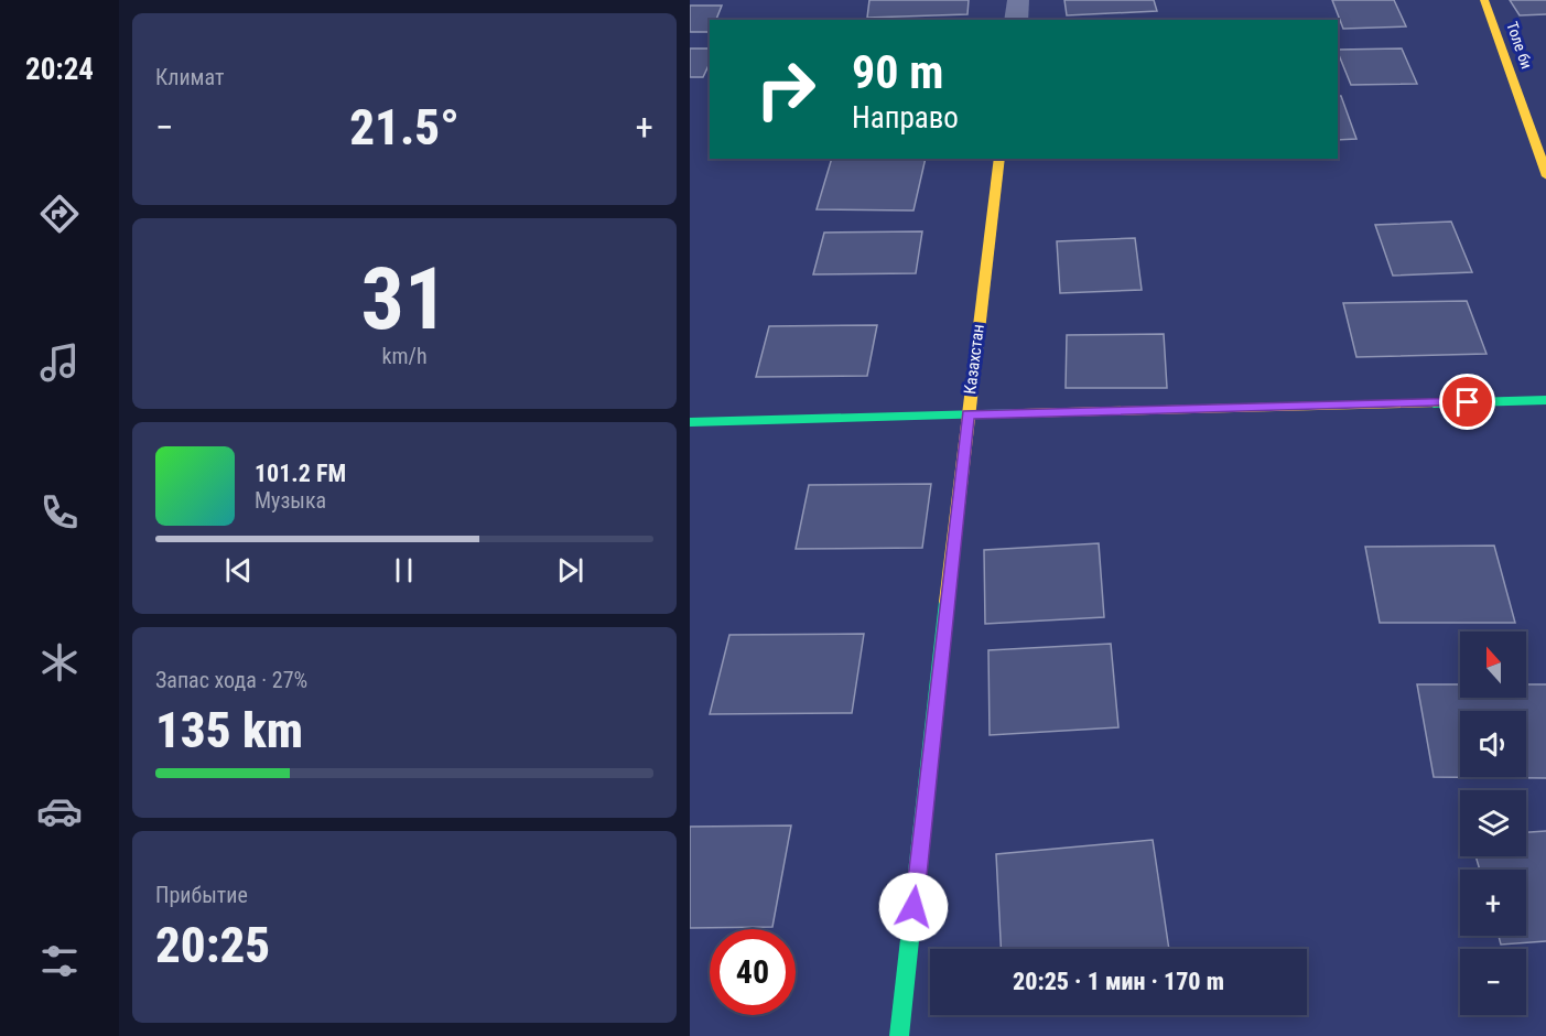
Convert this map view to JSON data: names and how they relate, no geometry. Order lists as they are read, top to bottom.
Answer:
{
  "streets": {
    "street": ["Толе би", "Казахстан"]
  },
  "north": "top",
  "page": {
    "tabs": "20:24",
    "tile": [
      "Климат",
      ["31", "km/h"],
      ["Запас хода · 27%", "135 km"],
      ["Прибытие", "20:25"]
    ],
    "turn": ["90 m", "Направо"],
    "heat": ["−", "21.5°", "+"],
    "song": ["101.2 FM", "Музыка"],
    "map_buttons": ["+", "−"],
    "limit": "40",
    "trip": "20:25 · 1 мин · 170 m"
  }
}
